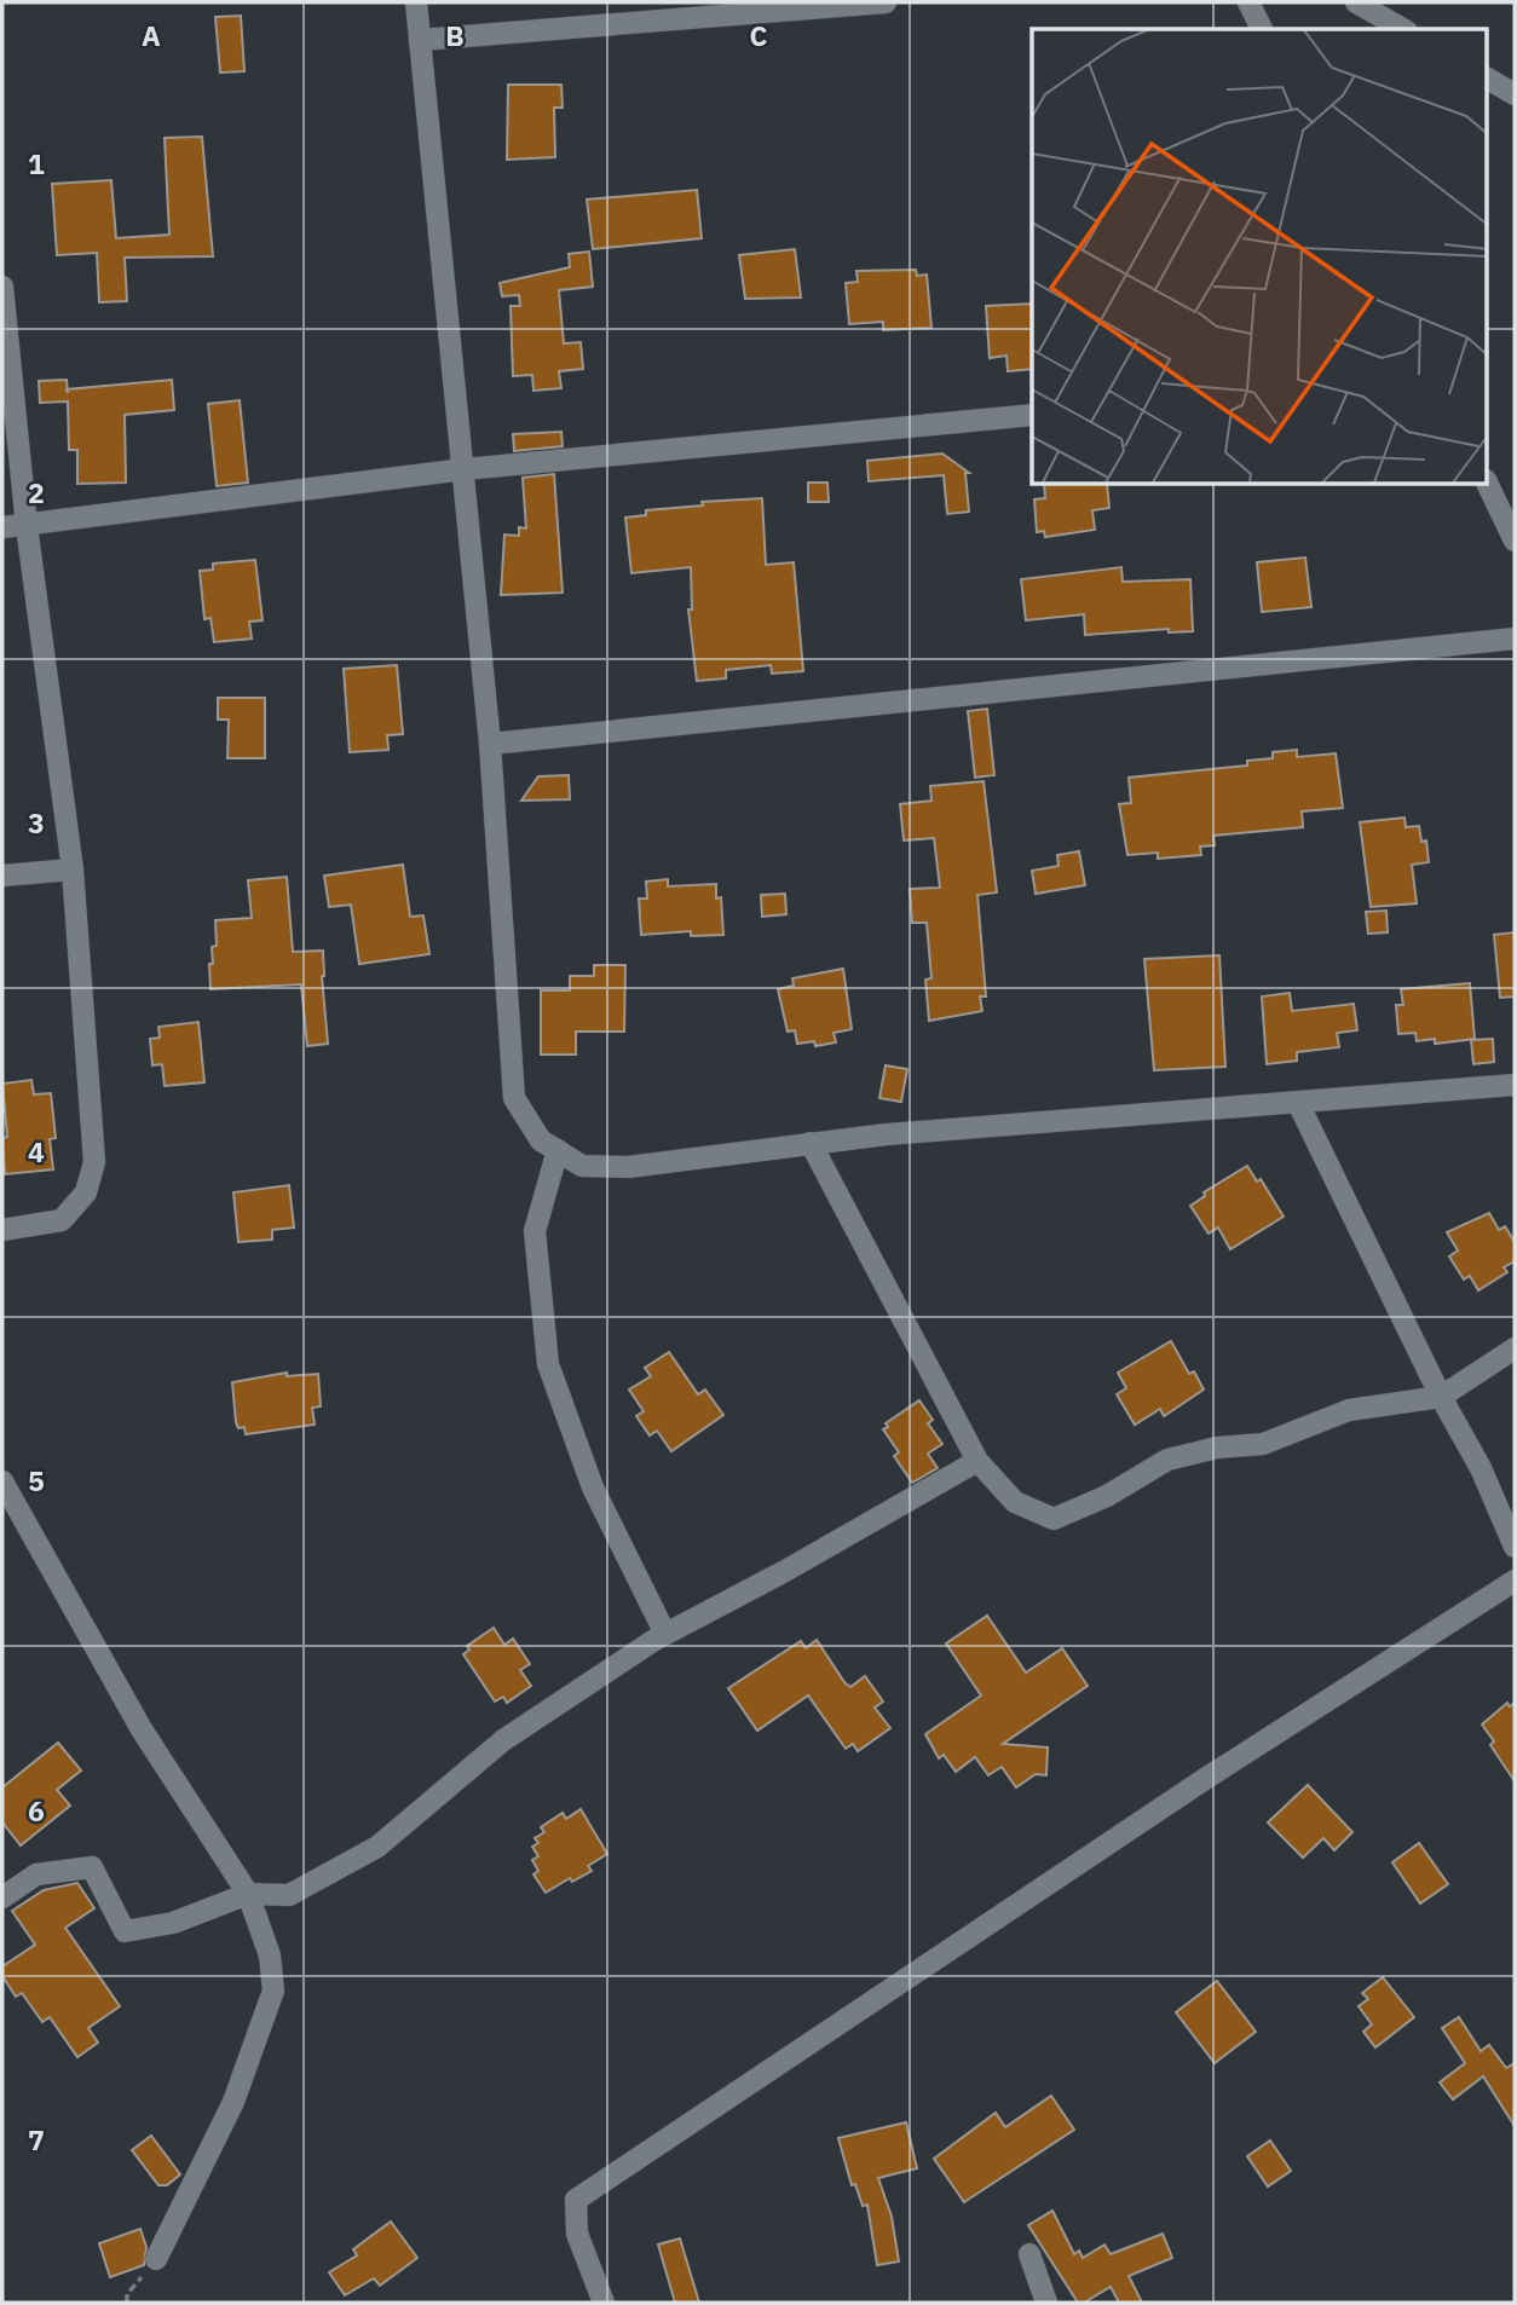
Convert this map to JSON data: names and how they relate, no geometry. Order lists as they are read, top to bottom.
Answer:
{
  "grid": {
    "columns": ["A", "B", "C"],
    "rows": [
      "1",
      "2",
      "3",
      "4",
      "5",
      "6",
      "7"
    ]
  }
}
